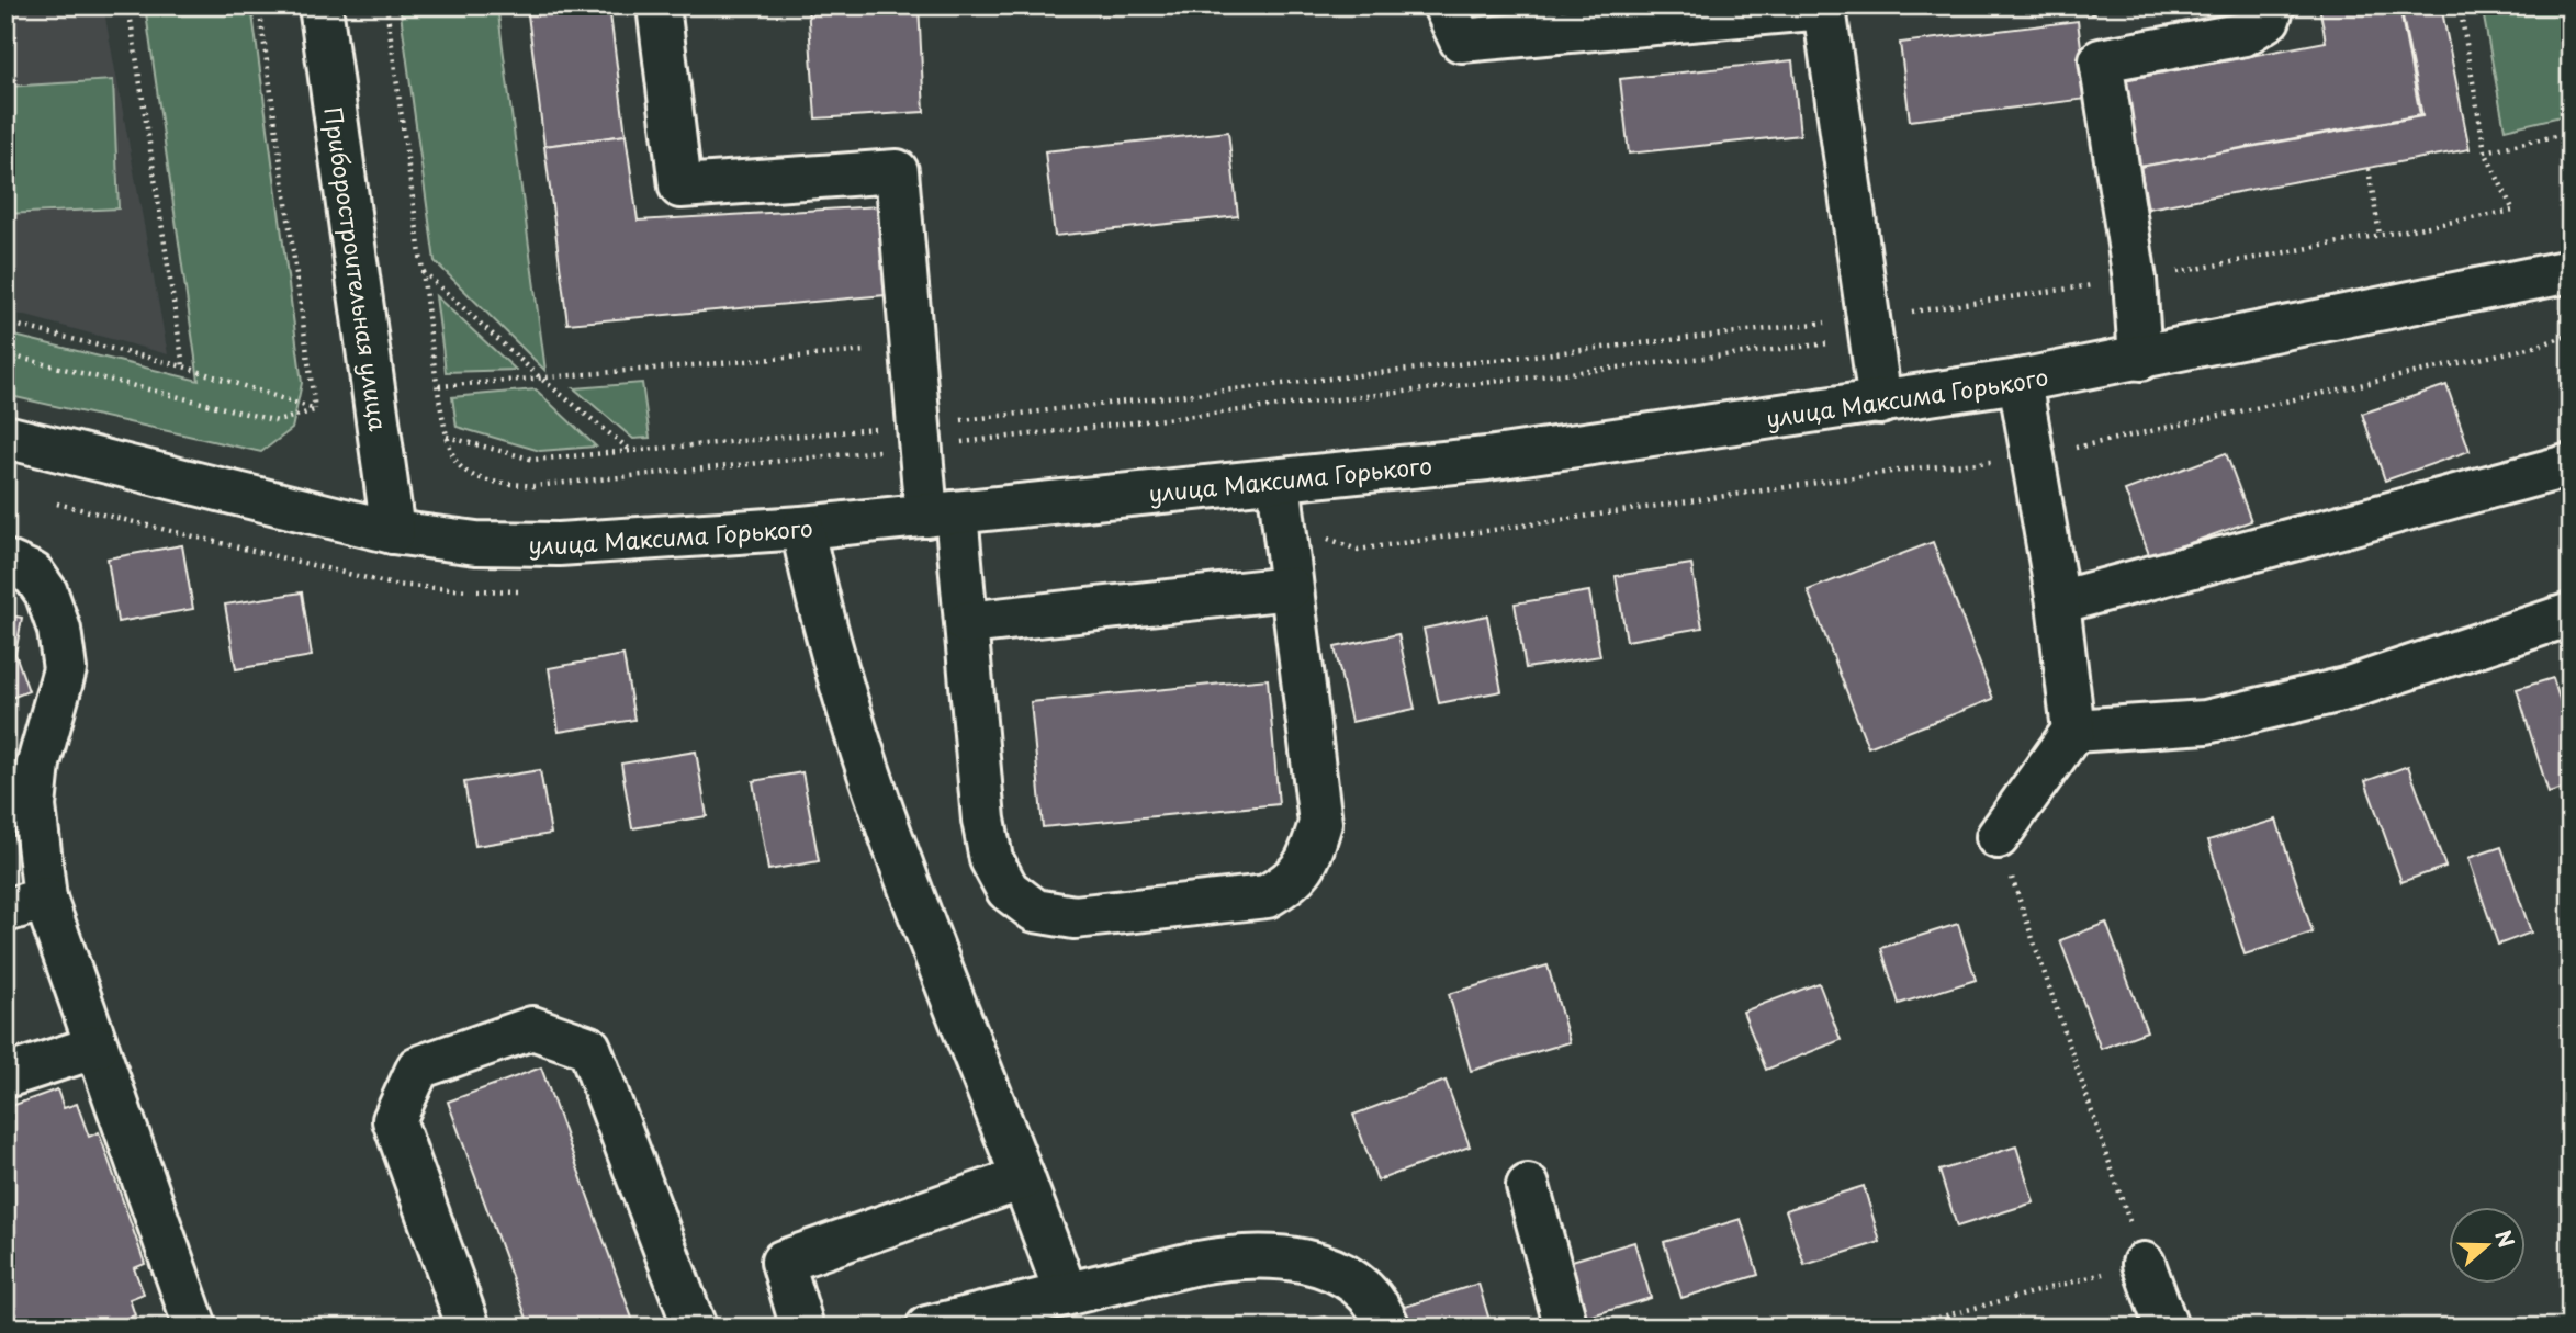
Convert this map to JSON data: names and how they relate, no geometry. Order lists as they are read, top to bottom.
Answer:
{
  "streets": {
    "street": ["Приборостроительная улица", "улица Максима Горького"]
  },
  "crossings": [
    ["Приборостроительная улица", "улица Максима Горького"]
  ],
  "north": "right"
}
